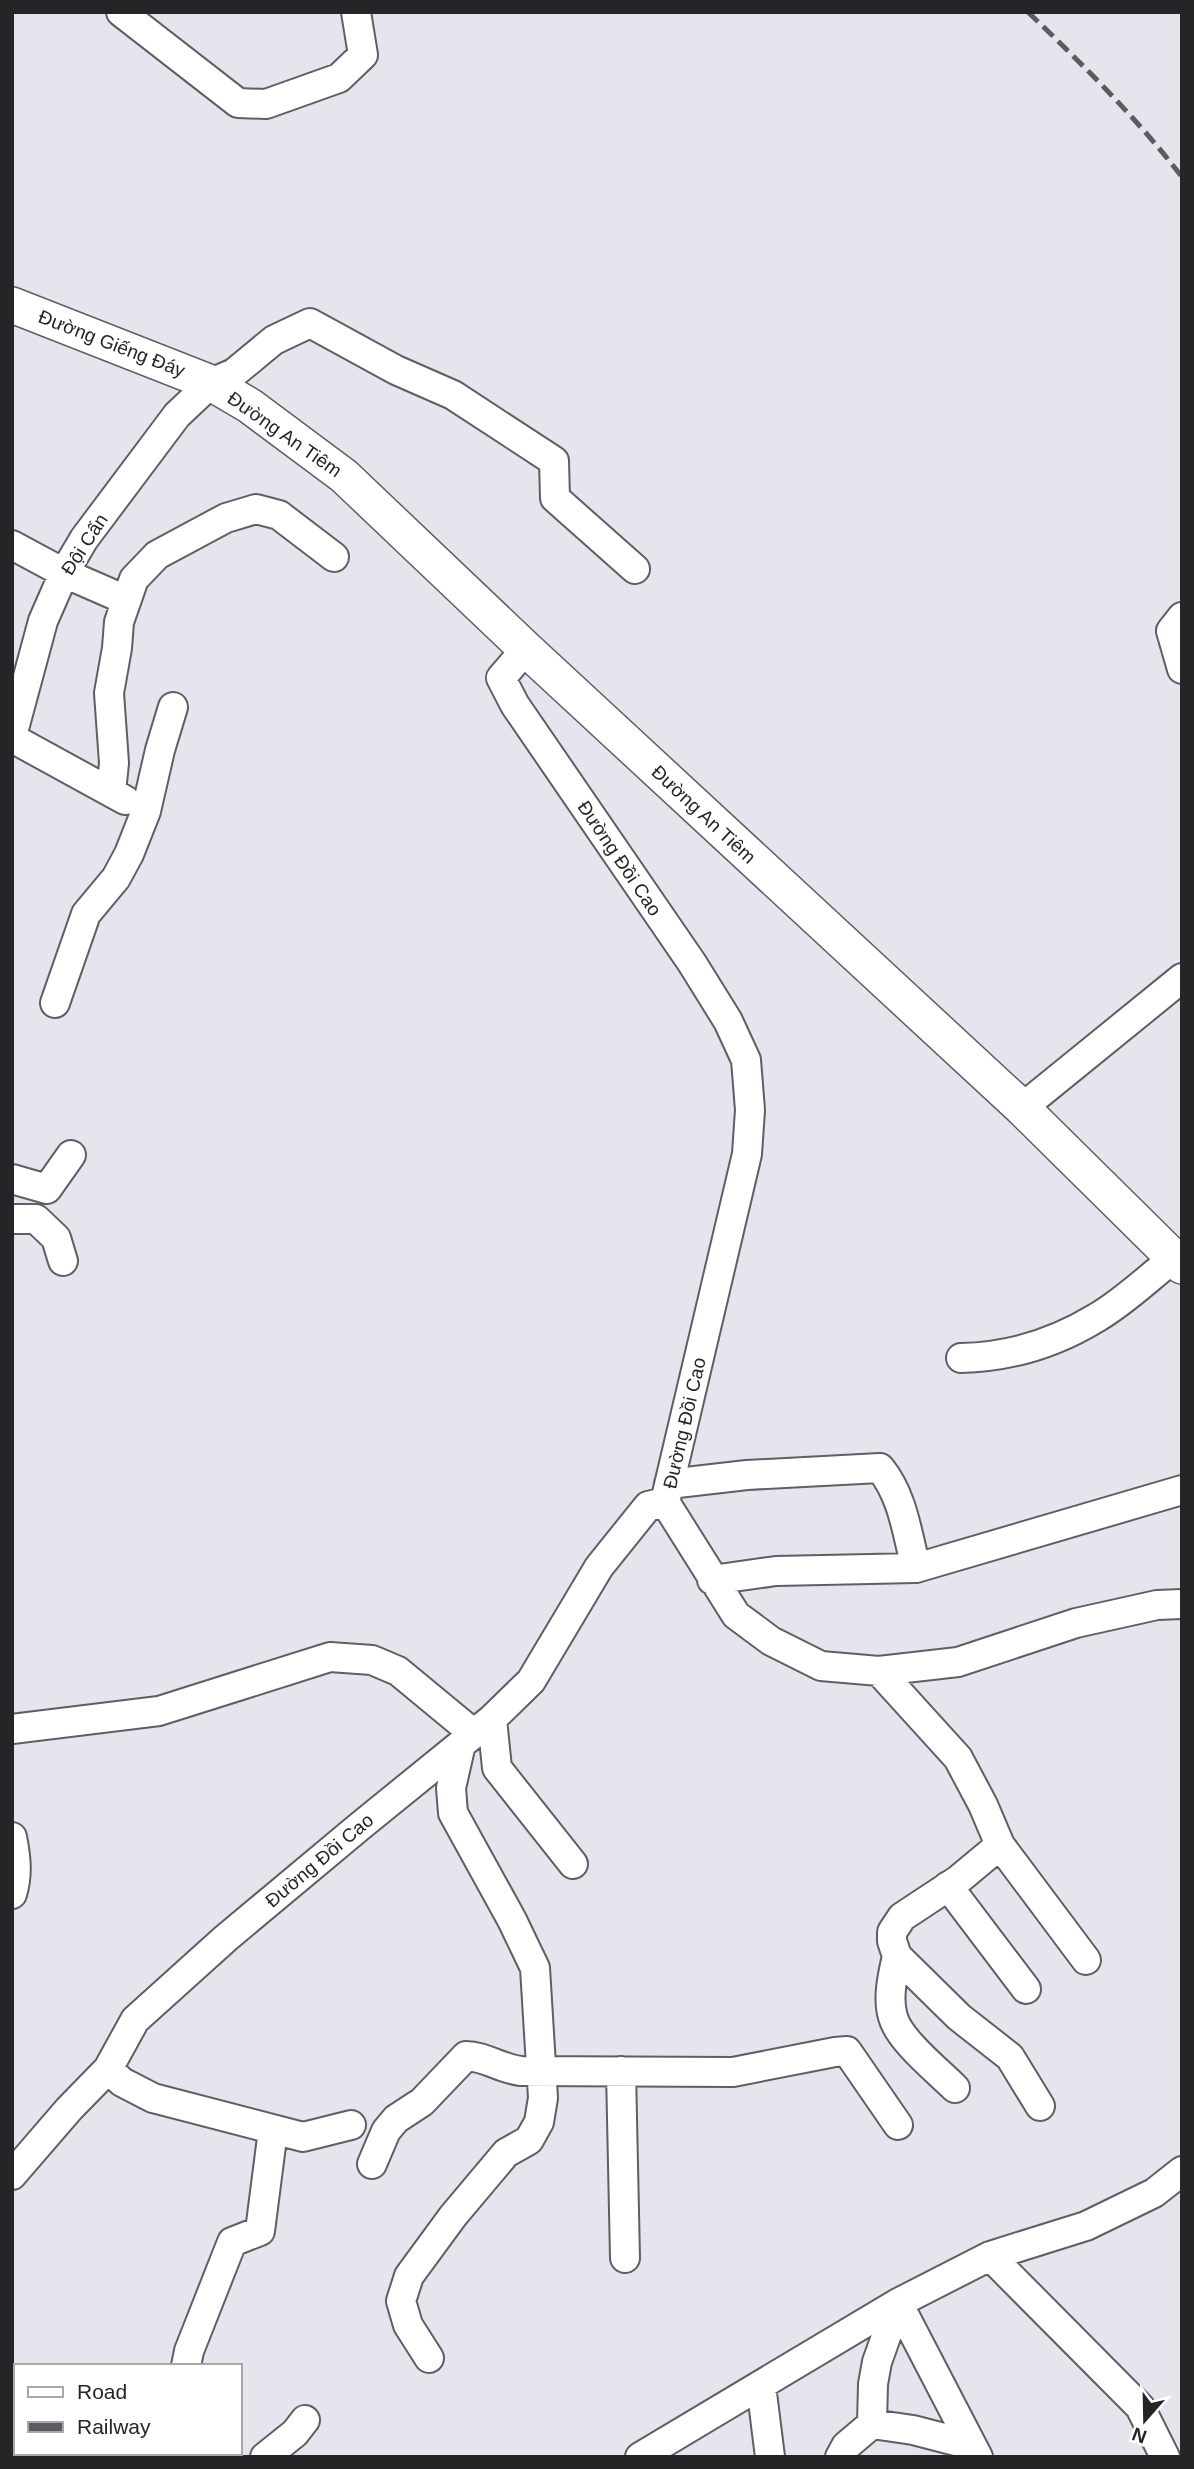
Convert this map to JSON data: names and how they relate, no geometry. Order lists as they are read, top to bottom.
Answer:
{
  "streets": {
    "main road": ["Đường Giếng Đáy", "Đường An Tiêm"],
    "street": ["Đội Cấn", "Đường Đồi Cao"]
  },
  "crossings": [
    ["Đường Giếng Đáy", "Đường An Tiêm"],
    ["Đường Giếng Đáy", "Đội Cấn"],
    ["Đường An Tiêm", "Đội Cấn"],
    ["Đường An Tiêm", "Đường Đồi Cao"]
  ],
  "legend": ["Road", "Railway"],
  "north": "bottom"
}
